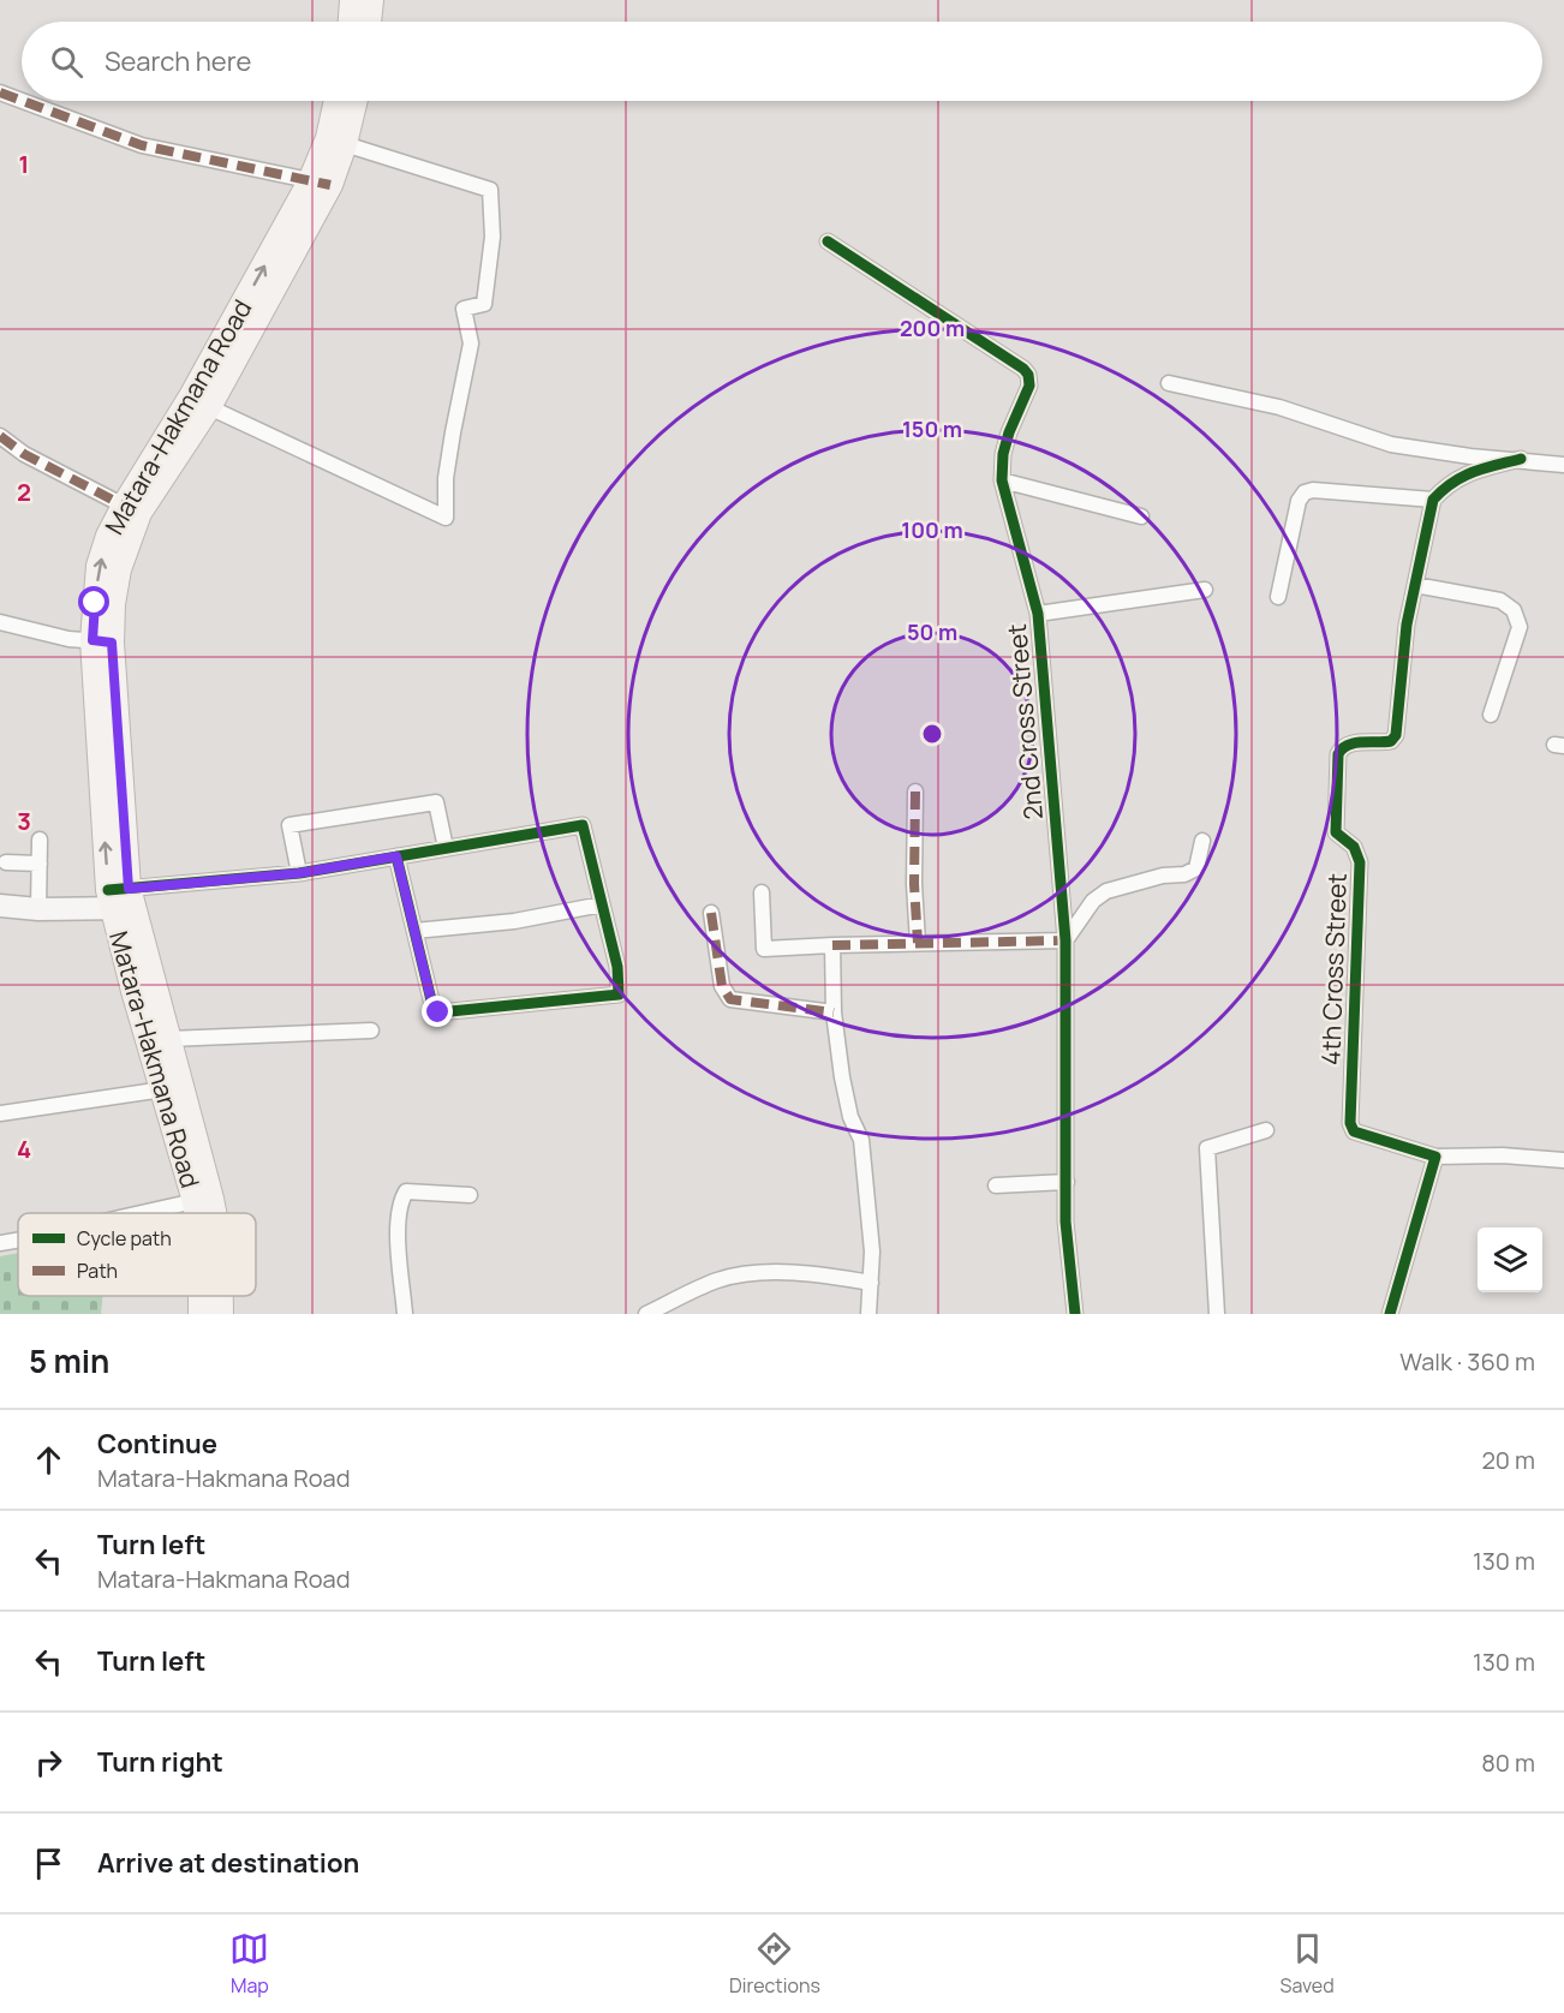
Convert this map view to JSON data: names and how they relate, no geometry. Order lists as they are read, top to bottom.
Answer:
{
  "streets": {
    "main road": ["Matara-Hakmana Road"],
    "street": ["2nd Cross Street", "4th Cross Street"]
  },
  "legend": ["Cycle path", "Path"],
  "page": {
    "search": "Search here",
    "heading": ["5 min", "Walk · 360 m"],
    "list": [
      ["Continue", "Matara-Hakmana Road", "20 m"],
      ["Turn left", "Matara-Hakmana Road", "130 m"],
      ["Turn left", "130 m"],
      ["Turn right", "80 m"],
      "Arrive at destination"
    ],
    "nav": ["Map", "Directions", "Saved"]
  },
  "grid": {
    "rows": [
      "1",
      "2",
      "3",
      "4"
    ]
  },
  "rings": [
    "200 m",
    "150 m",
    "100 m",
    "50 m"
  ]
}
